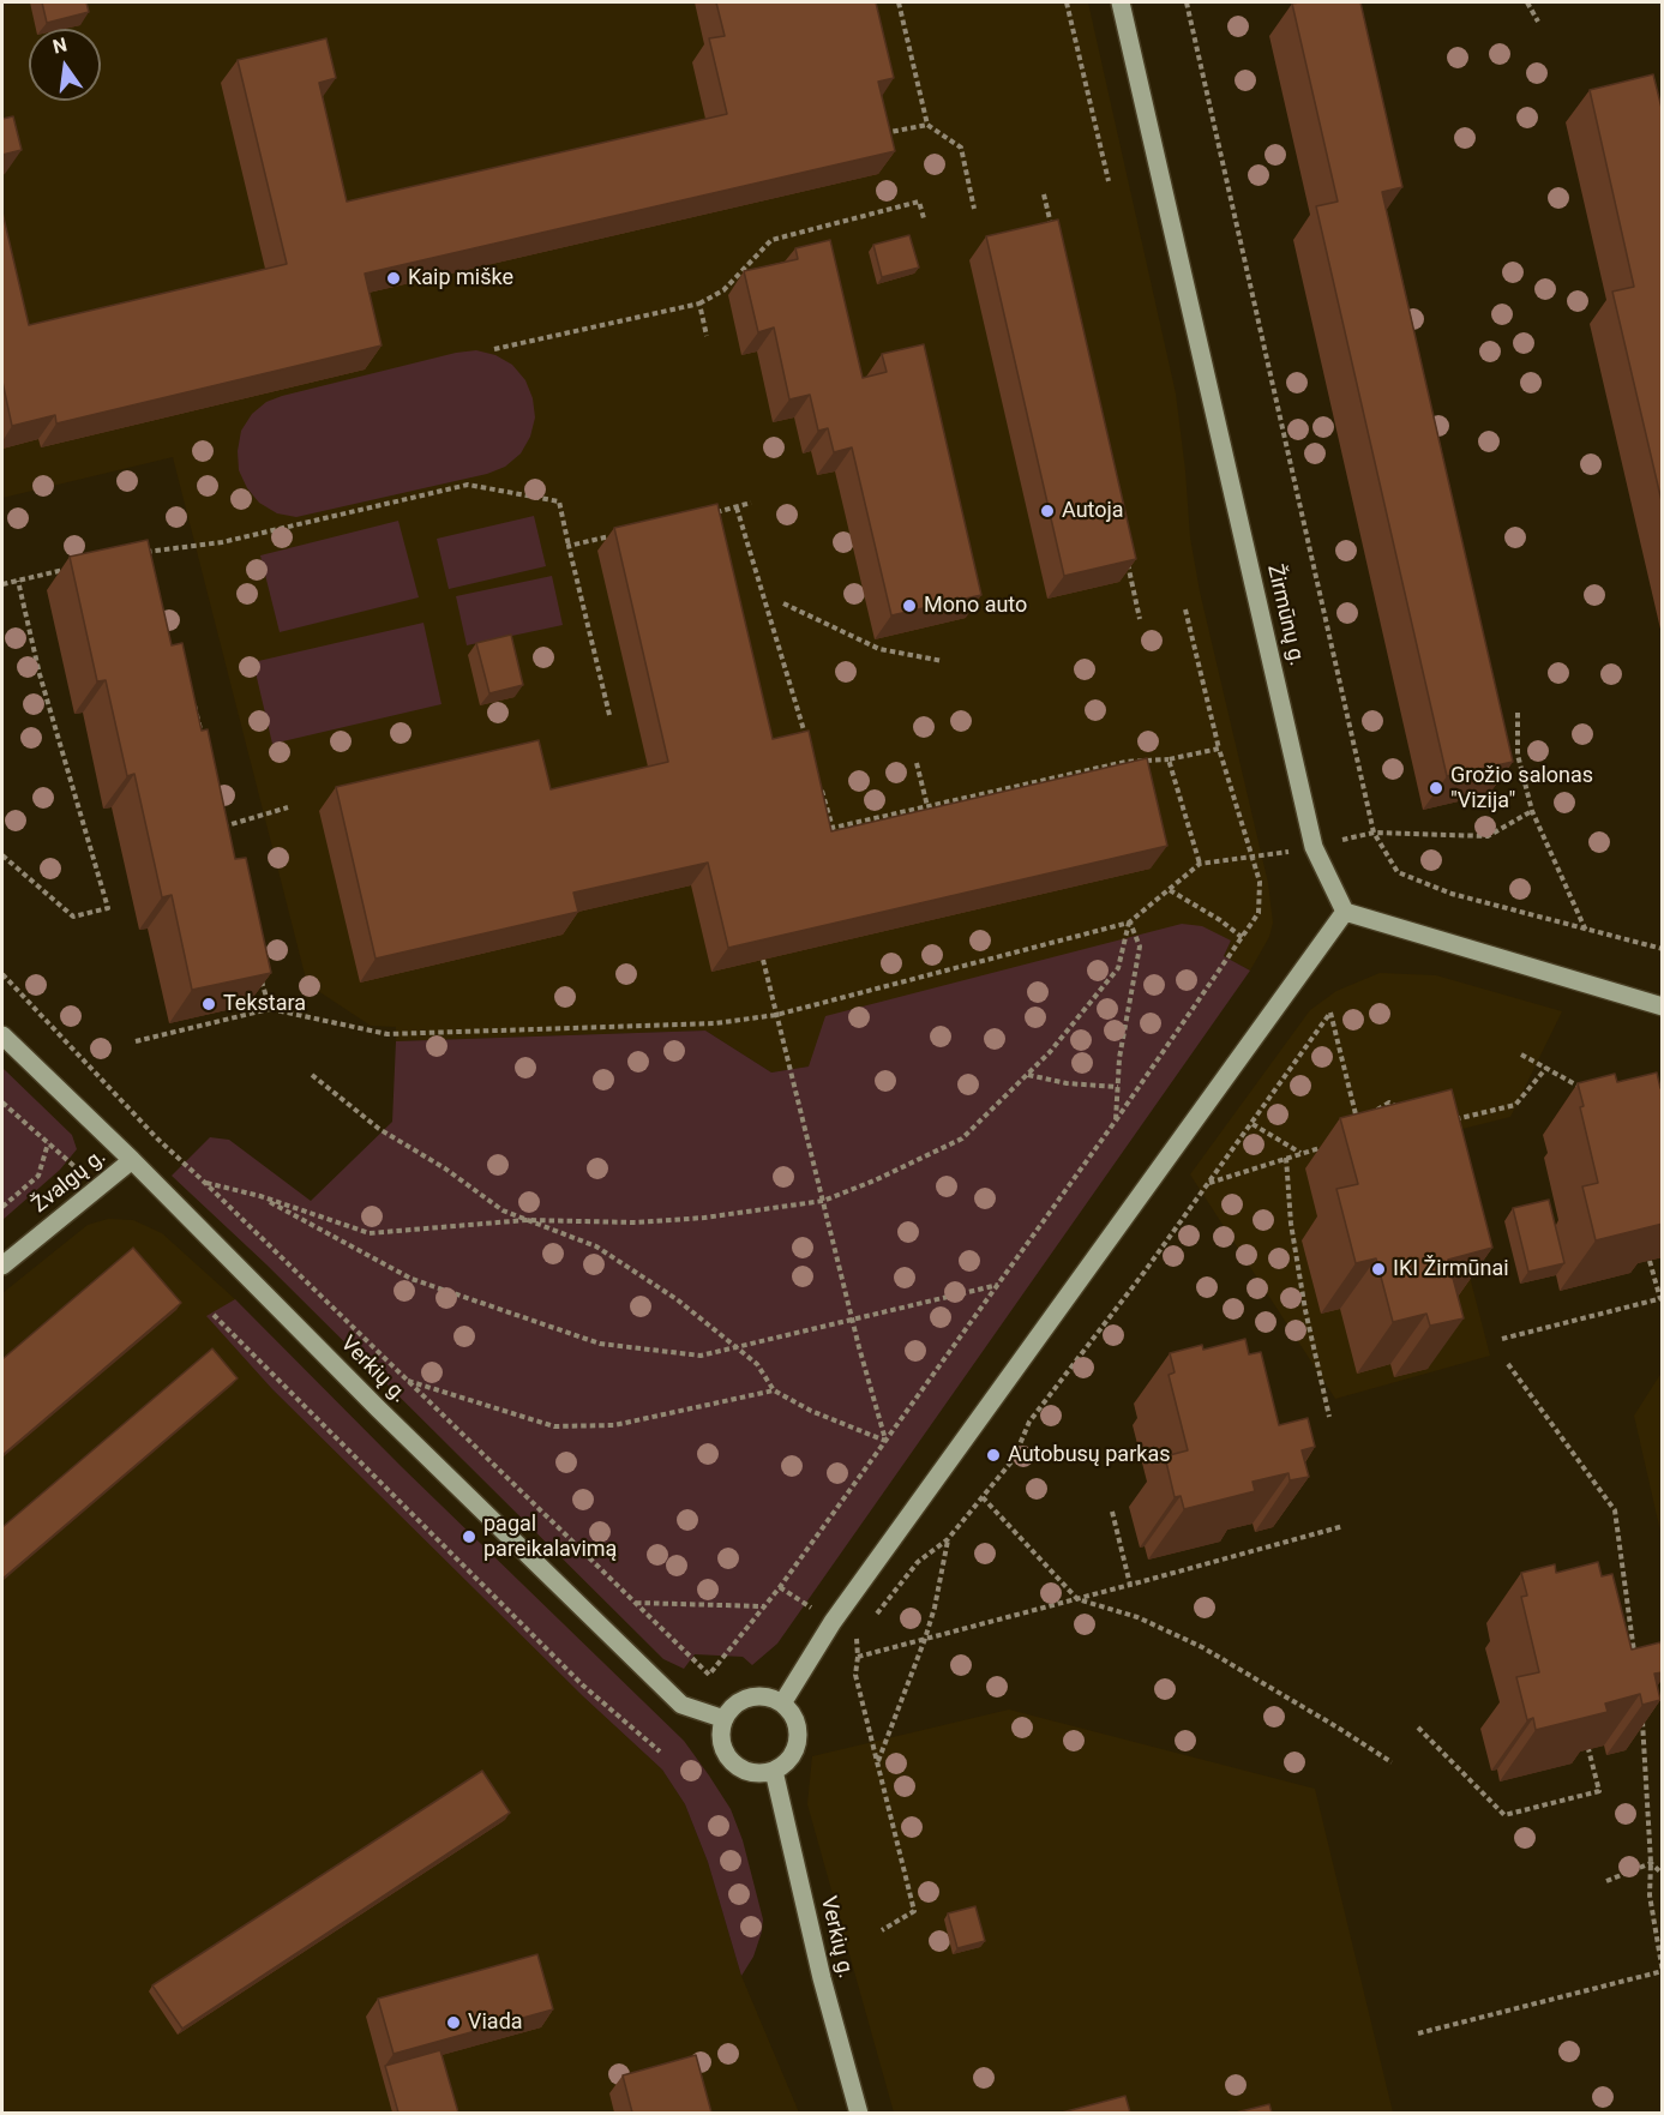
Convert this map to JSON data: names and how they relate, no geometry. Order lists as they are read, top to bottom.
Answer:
{
  "streets": {
    "main road": ["Žirmūnų g.", "Žvalgų g.", "Verkių g."]
  },
  "crossings": [
    ["Žvalgų g.", "Verkių g."]
  ],
  "places": [
    "Kaip miške",
    "Autoja",
    "Mono auto",
    "Grožio salonas \"Vizija\"",
    "Tekstara",
    "IKI Žirmūnai",
    "Autobusų parkas",
    "pagal pareikalavimą",
    "Viada"
  ],
  "north": "top"
}
